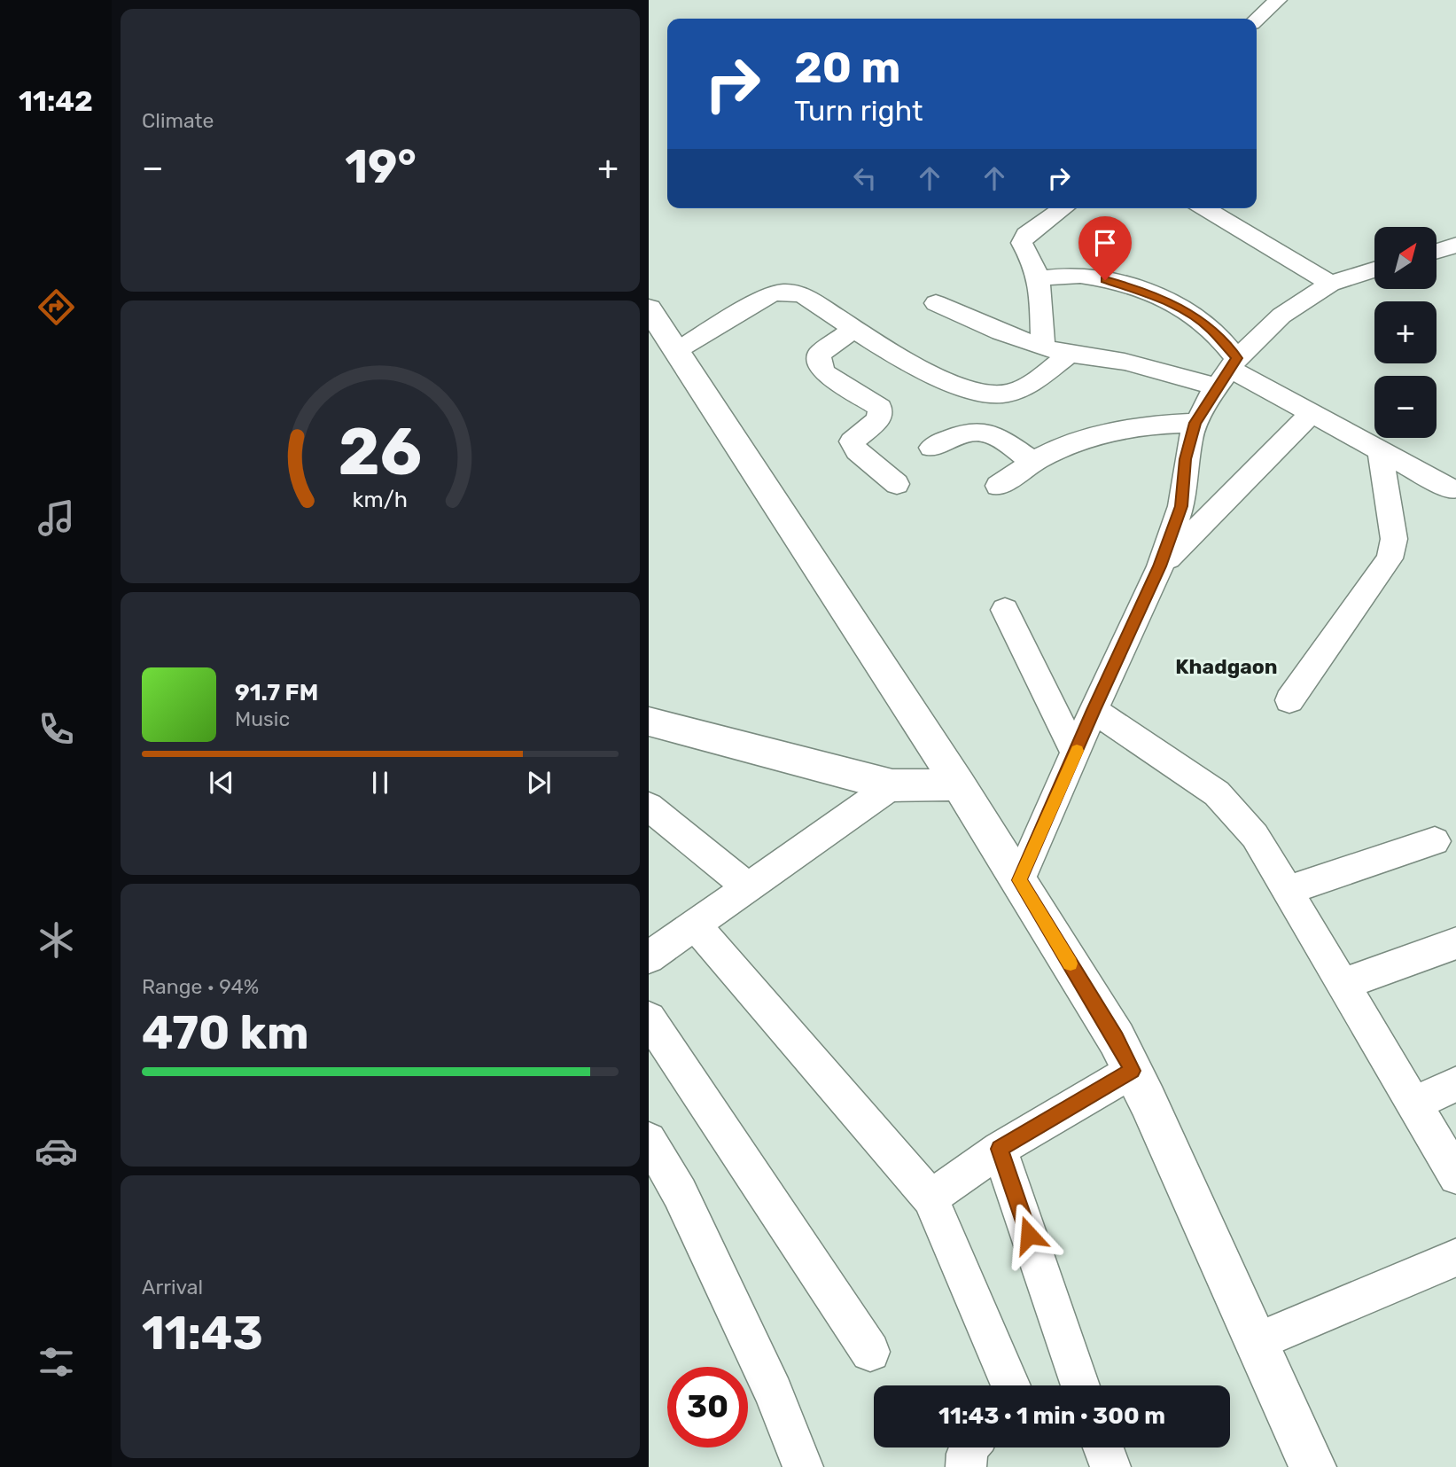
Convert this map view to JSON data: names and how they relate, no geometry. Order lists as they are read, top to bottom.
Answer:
{
  "districts": ["Khadgaon"],
  "north": "top right",
  "page": {
    "tabs": "11:42",
    "tile": [
      "Climate",
      ["Range · 94%", "470 km"],
      ["Arrival", "11:43"]
    ],
    "turn": ["20 m", "Turn right"],
    "heat": ["−", "19°", "+"],
    "map_buttons": ["+", "−"],
    "song": ["91.7 FM", "Music"],
    "limit": "30",
    "trip": "11:43 · 1 min · 300 m",
    "gauge": ["26", "km/h"]
  }
}
